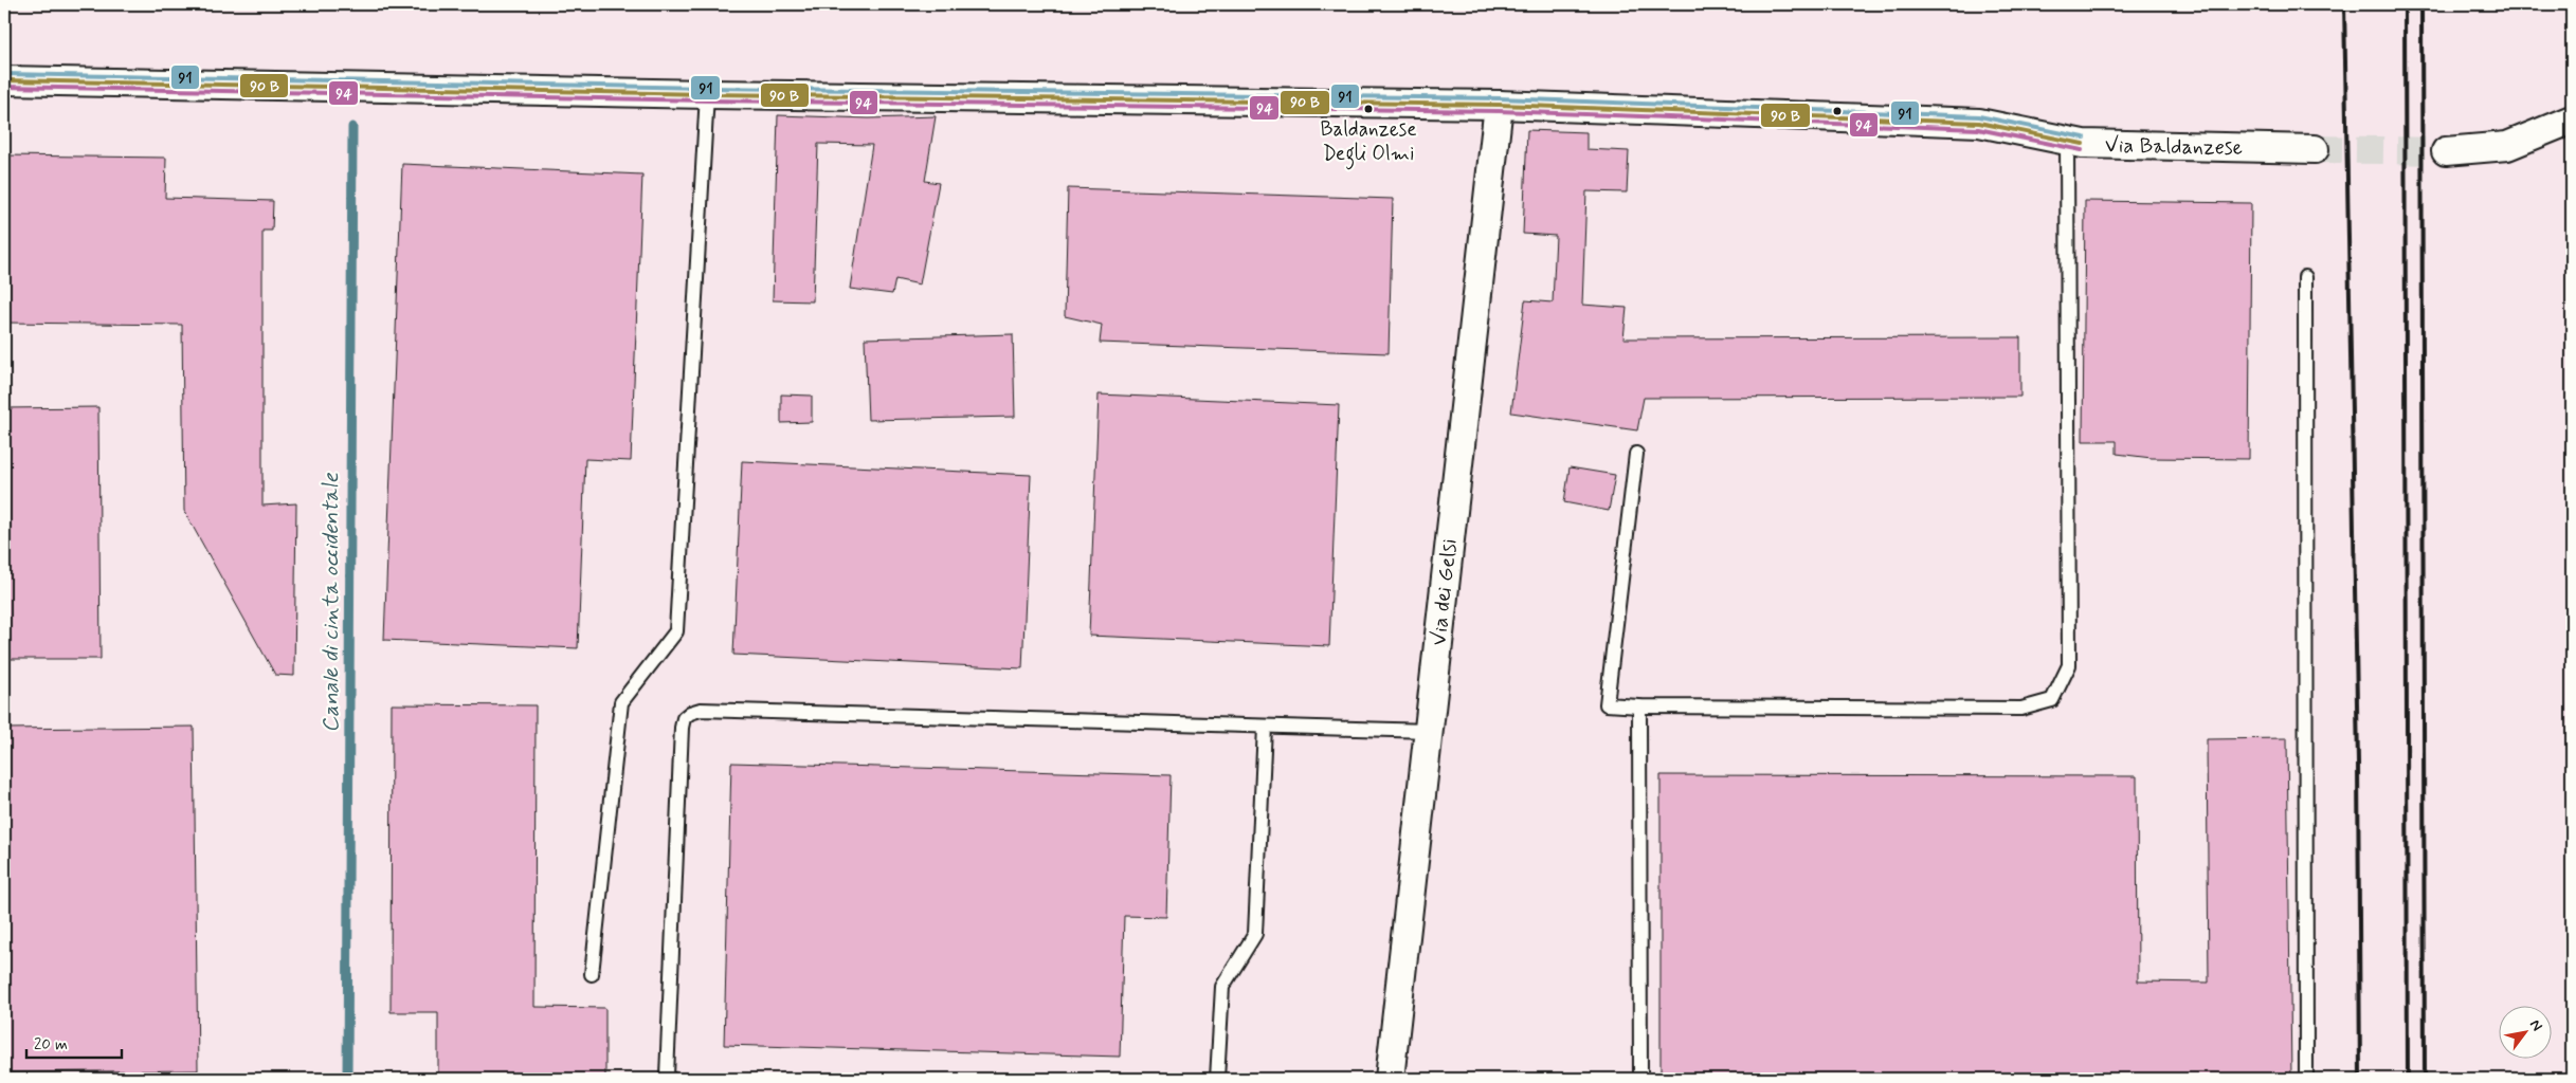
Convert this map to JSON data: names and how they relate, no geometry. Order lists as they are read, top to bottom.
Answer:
{
  "streets": {
    "street": ["Via Baldanzese", "Via dei Gelsi"]
  },
  "crossings": [
    ["Via Baldanzese", "Via dei Gelsi"]
  ],
  "water": ["Canale di cinta occidentale"],
  "places": ["Baldanzese Degli Olmi"],
  "lines": ["transit line 91", "transit line 94"],
  "scale_bar": "20 m",
  "north": "top right"
}
